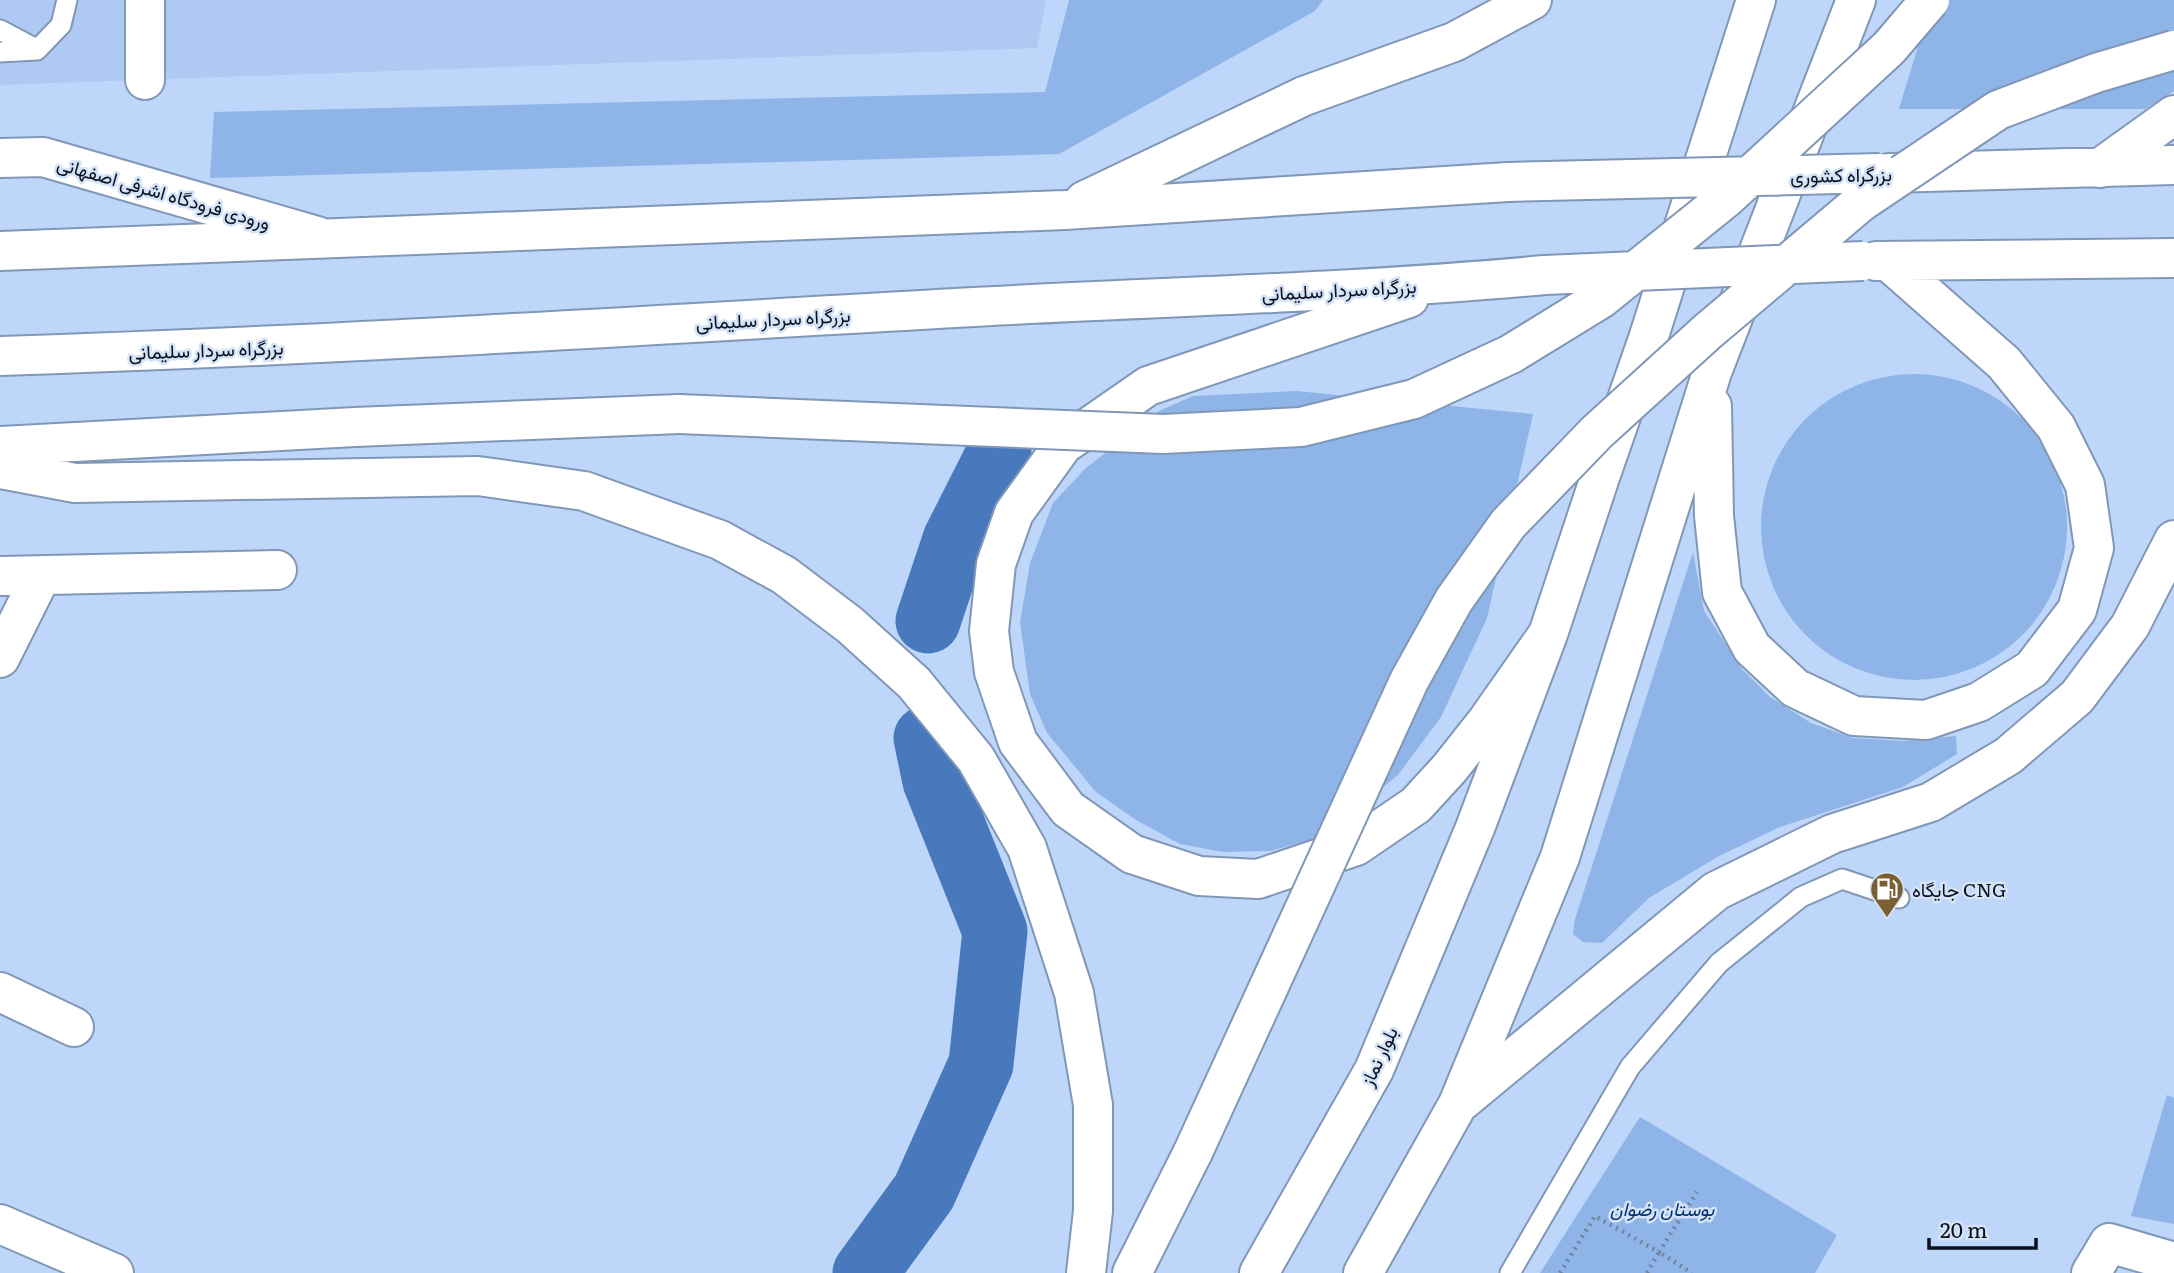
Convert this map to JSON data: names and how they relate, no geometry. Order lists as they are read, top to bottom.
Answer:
{
  "streets": {
    "main road": [
      "بزرگراه کشوری",
      "ورودی فرودگاه اشرفی اصفهانی",
      "بزرگراه سردار سلیمانی",
      "بلوار نماز"
    ]
  },
  "parks": ["بوستان رضوان"],
  "places": {
    "fuel station": ["جایگاه CNG"]
  },
  "scale_bar": "20 m"
}
